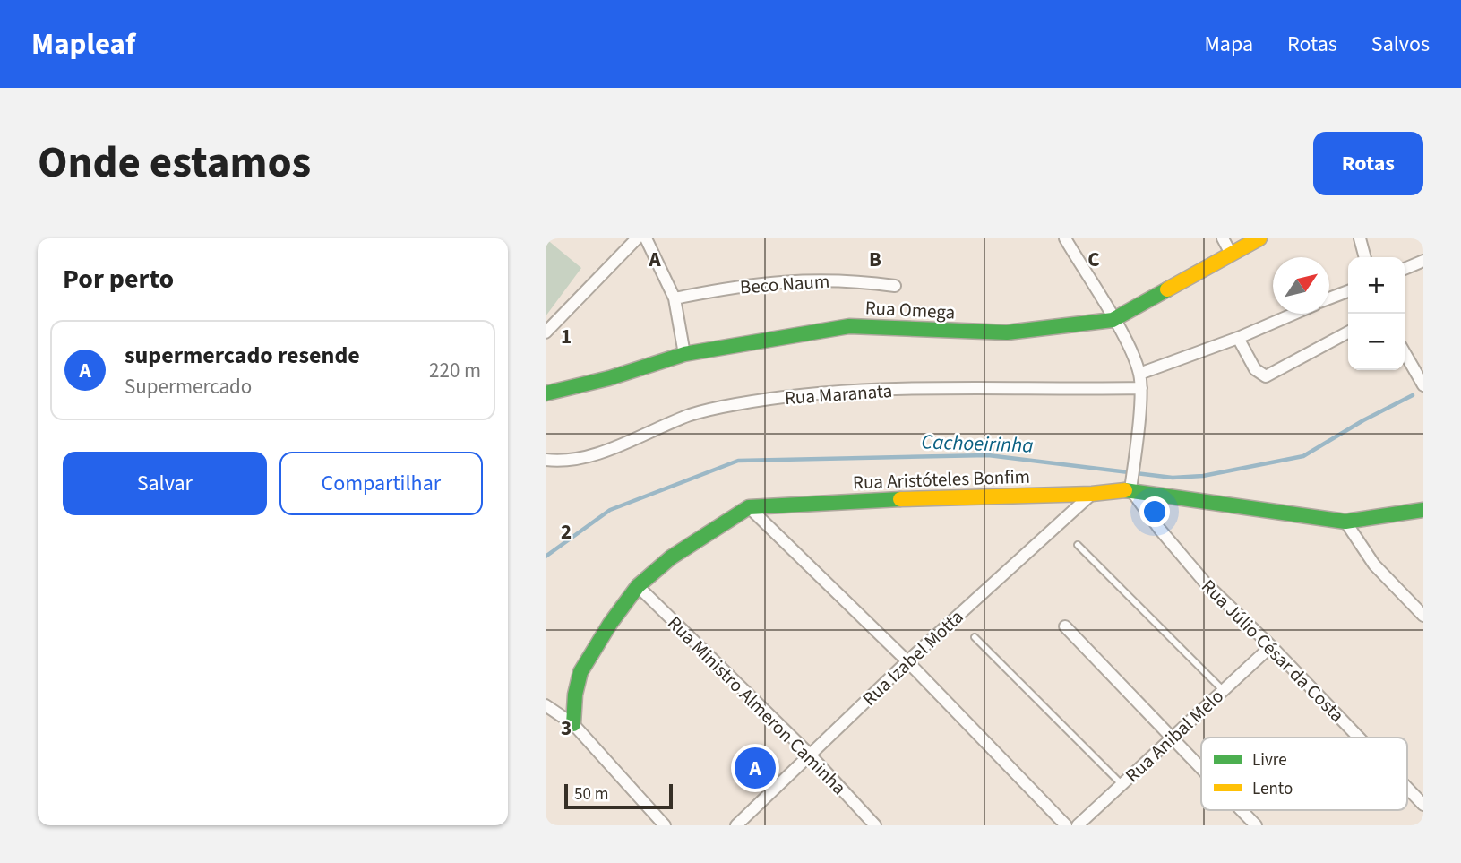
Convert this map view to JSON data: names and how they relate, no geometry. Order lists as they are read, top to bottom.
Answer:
{
  "streets": {
    "street": [
      "Beco Naum",
      "Rua Omega",
      "Rua Maranata",
      "Rua Aristóteles Bonfim",
      "Rua Júlio César da Costa",
      "Rua Izabel Motta",
      "Rua Ministro Almeron Caminha",
      "Rua Anibal Melo"
    ]
  },
  "crossings": [
    ["Rua Aristóteles Bonfim", "Rua Júlio César da Costa"],
    ["Rua Aristóteles Bonfim", "Rua Izabel Motta"],
    ["Rua Aristóteles Bonfim", "Rua Ministro Almeron Caminha"],
    ["Rua Júlio César da Costa", "Rua Anibal Melo"],
    ["Rua Izabel Motta", "Rua Ministro Almeron Caminha"]
  ],
  "water": ["Cachoeirinha"],
  "legend": ["Livre", "Lento"],
  "scale_bar": "50 m",
  "north": "top right",
  "page": {
    "header": "Mapleaf",
    "nav": ["Mapa", "Rotas", "Salvos"],
    "title": "Onde estamos",
    "buttons": [
      "Rotas",
      ["Salvar", "Compartilhar"]
    ],
    "heading": "Por perto",
    "map_buttons": ["+", "−"],
    "list": [
      {
        "mark": "A",
        "name": "supermercado resende",
        "note": "Supermercado",
        "value": "220 m"
      }
    ],
    "pins": "A",
    "scale": "50 m"
  },
  "grid": {
    "columns": ["A", "B", "C"],
    "rows": ["1", "2", "3"]
  }
}
